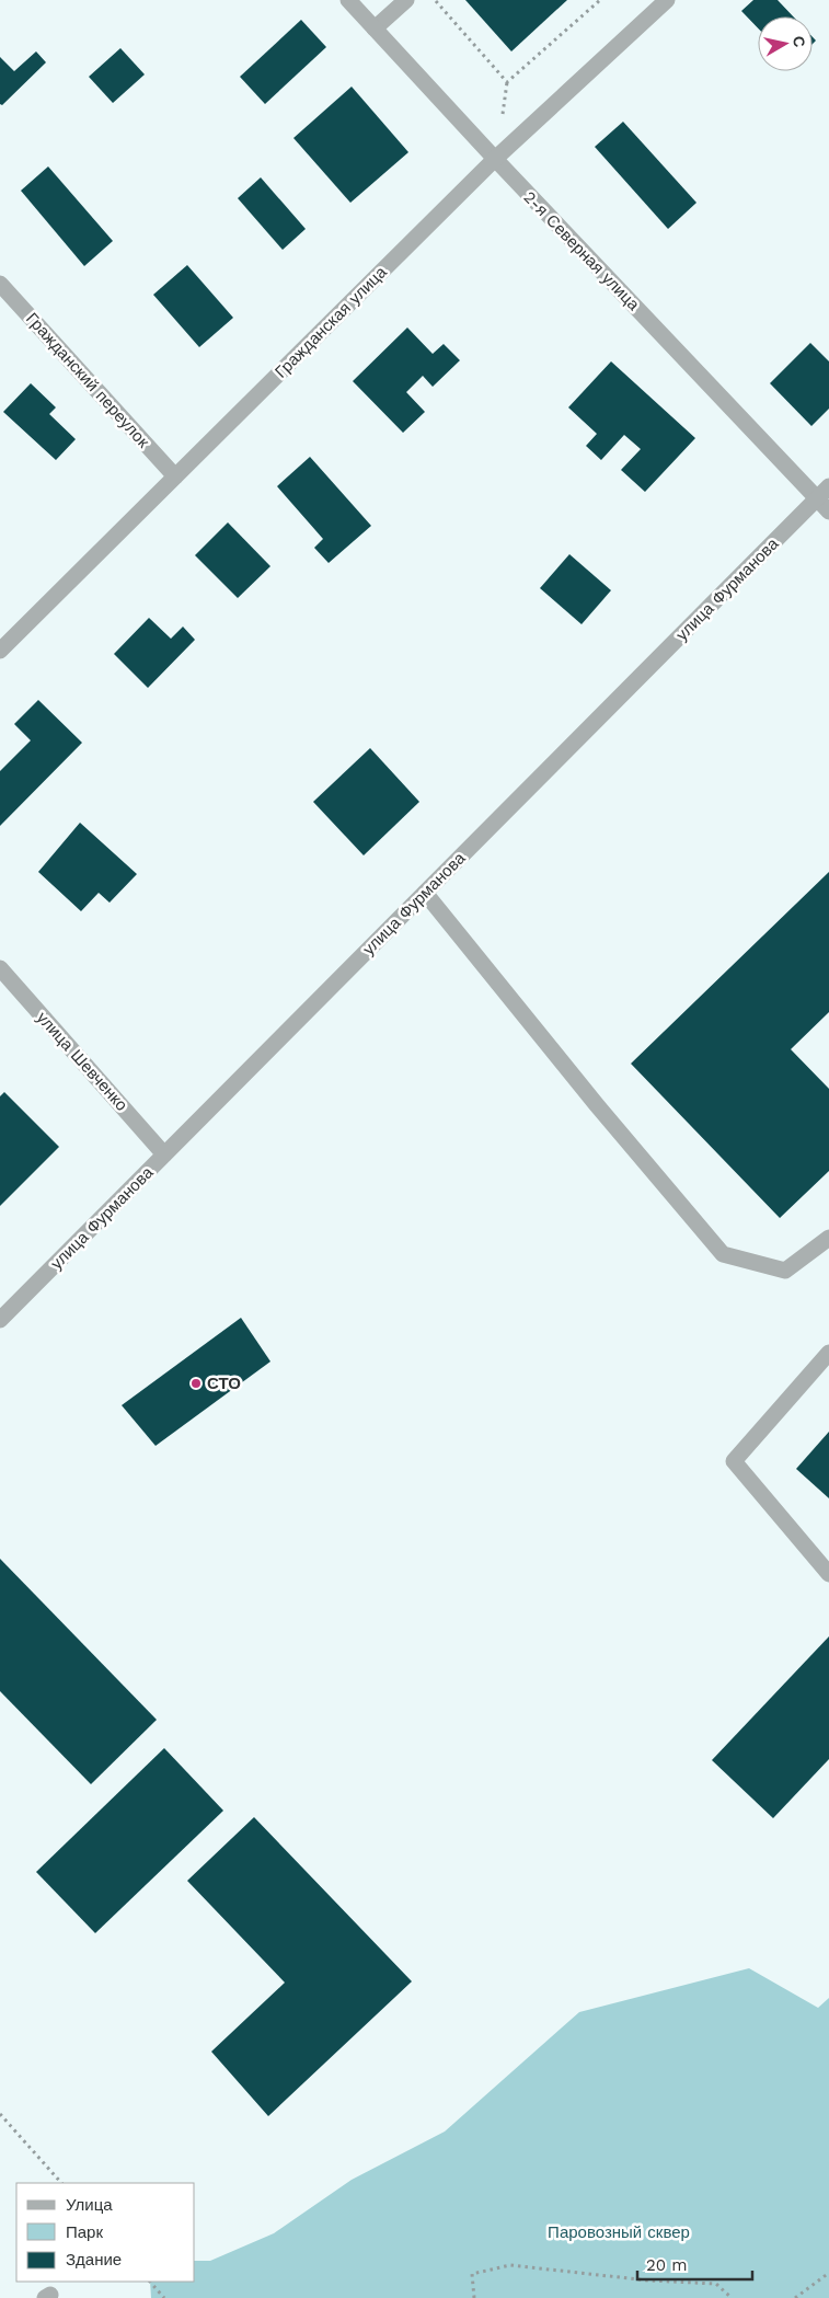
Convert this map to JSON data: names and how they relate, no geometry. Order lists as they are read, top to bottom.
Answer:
{
  "streets": {
    "street": [
      "2-я Северная улица",
      "Гражданская улица",
      "Гражданский переулок",
      "улица Фурманова",
      "улица Шевченко"
    ]
  },
  "crossings": [
    ["2-я Северная улица", "Гражданская улица"],
    ["2-я Северная улица", "улица Фурманова"],
    ["Гражданская улица", "Гражданский переулок"],
    ["улица Фурманова", "улица Шевченко"]
  ],
  "parks": ["Паровозный сквер"],
  "places": ["СТО"],
  "legend": ["Улица", "Парк", "Здание"],
  "scale_bar": "20 m",
  "north": "right"
}
